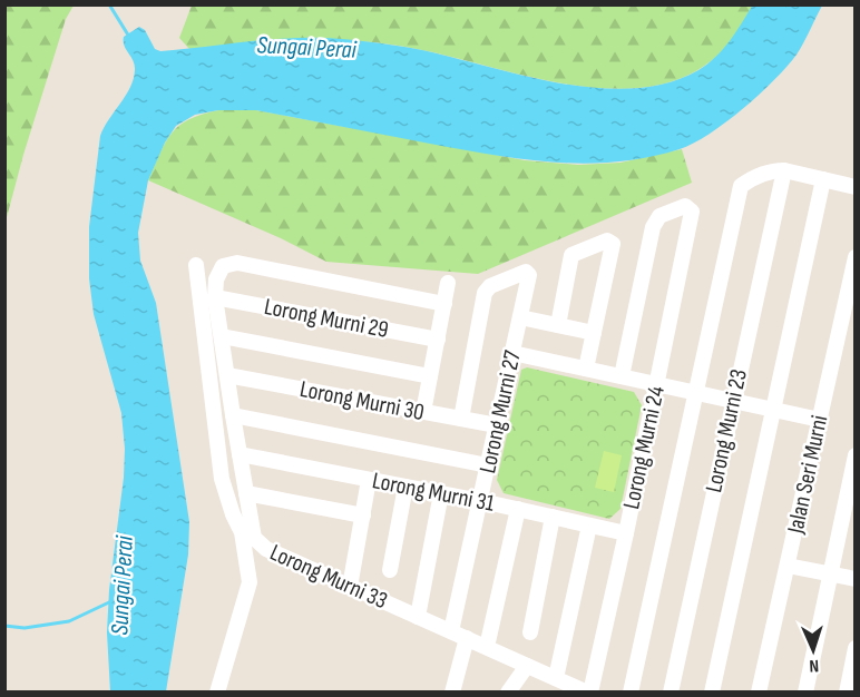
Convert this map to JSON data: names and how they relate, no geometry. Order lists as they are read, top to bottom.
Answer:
{
  "streets": {
    "street": [
      "Lorong Murni 29",
      "Lorong Murni 30",
      "Lorong Murni 27",
      "Lorong Murni 23",
      "Lorong Murni 24",
      "Jalan Seri Murni",
      "Lorong Murni 31",
      "Lorong Murni 33"
    ]
  },
  "crossings": [
    ["Lorong Murni 29", "Lorong Murni 33"],
    ["Lorong Murni 30", "Lorong Murni 27"],
    ["Lorong Murni 30", "Lorong Murni 33"],
    ["Lorong Murni 27", "Lorong Murni 31"],
    ["Lorong Murni 27", "Lorong Murni 33"],
    ["Lorong Murni 24", "Lorong Murni 31"],
    ["Lorong Murni 24", "Lorong Murni 33"],
    ["Lorong Murni 31", "Lorong Murni 33"]
  ],
  "water": ["Sungai Perai"],
  "north": "bottom"
}
